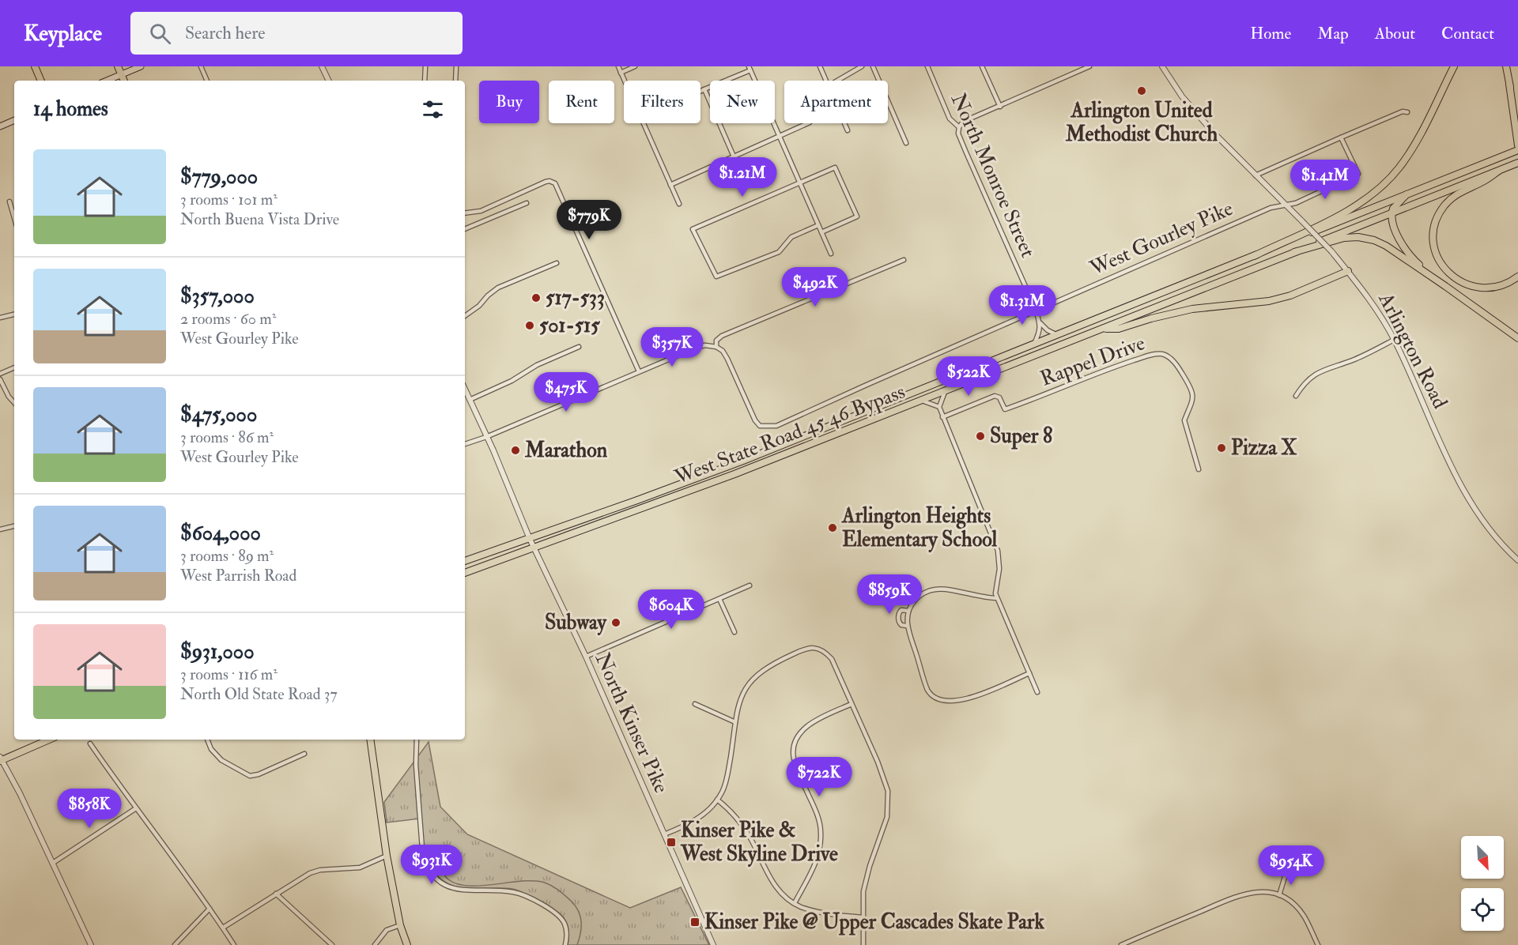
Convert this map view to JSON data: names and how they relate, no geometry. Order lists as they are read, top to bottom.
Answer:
{
  "streets": {
    "main road": ["West State Road 45 46 Bypass"],
    "street": [
      "North Monroe Street",
      "West Gourley Pike",
      "Arlington Road",
      "Rappel Drive",
      "North Kinser Pike"
    ]
  },
  "crossings": [
    ["North Monroe Street", "West Gourley Pike"],
    ["West Gourley Pike", "Arlington Road"],
    ["West State Road 45 46 Bypass", "North Kinser Pike"]
  ],
  "places": {
    "other": [
      "Arlington United Methodist Church",
      "517-533",
      "501-515",
      "Super 8",
      "Pizza X",
      "Marathon",
      "Arlington Heights Elementary School",
      "Subway"
    ],
    "transit": ["Kinser Pike & West Skyline Drive", "Kinser Pike @ Upper Cascades Skate Park"]
  },
  "north": "bottom right",
  "page": {
    "header": "Keyplace",
    "search": "Search here",
    "nav": [
      "Home",
      "Map",
      "About",
      "Contact"
    ],
    "chip": [
      "Buy",
      "Rent",
      "Filters",
      "New",
      "Apartment"
    ],
    "heading": "14 homes",
    "list": [
      {
        "name": "$779,000",
        "note": "3 rooms · 101 m² · North Buena Vista Drive"
      },
      {
        "name": "$357,000",
        "note": "2 rooms · 60 m² · West Gourley Pike"
      },
      {
        "name": "$475,000",
        "note": "3 rooms · 86 m² · West Gourley Pike"
      },
      {
        "name": "$604,000",
        "note": "3 rooms · 89 m² · West Parrish Road"
      },
      {
        "name": "$931,000",
        "note": "3 rooms · 116 m² · North Old State Road 37"
      }
    ],
    "price": [
      "$1.21M",
      "$1.41M",
      "$779K",
      "$492K",
      "$1.31M",
      "$357K",
      "$522K",
      "$475K",
      "$859K",
      "$604K",
      "$722K",
      "$858K",
      "$931K",
      "$954K"
    ]
  }
}
